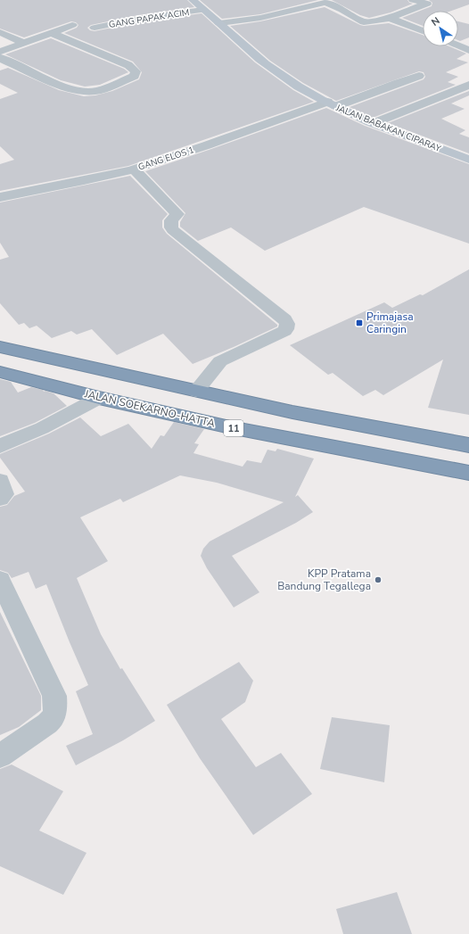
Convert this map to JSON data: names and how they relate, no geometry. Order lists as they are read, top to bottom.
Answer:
{
  "streets": {
    "highway": ["JALAN SOEKARNO-HATTA", "11"],
    "street": ["GANG PAPAK ACIM", "JALAN BABAKAN CIPARAY", "GANG ELOS 1"]
  },
  "crossings": [
    ["GANG PAPAK ACIM", "JALAN BABAKAN CIPARAY"],
    ["JALAN BABAKAN CIPARAY", "GANG ELOS 1"]
  ],
  "places": {
    "transit": ["Primajasa Caringin"],
    "other": ["KPP Pratama Bandung Tegallega"]
  },
  "north": "top left"
}
